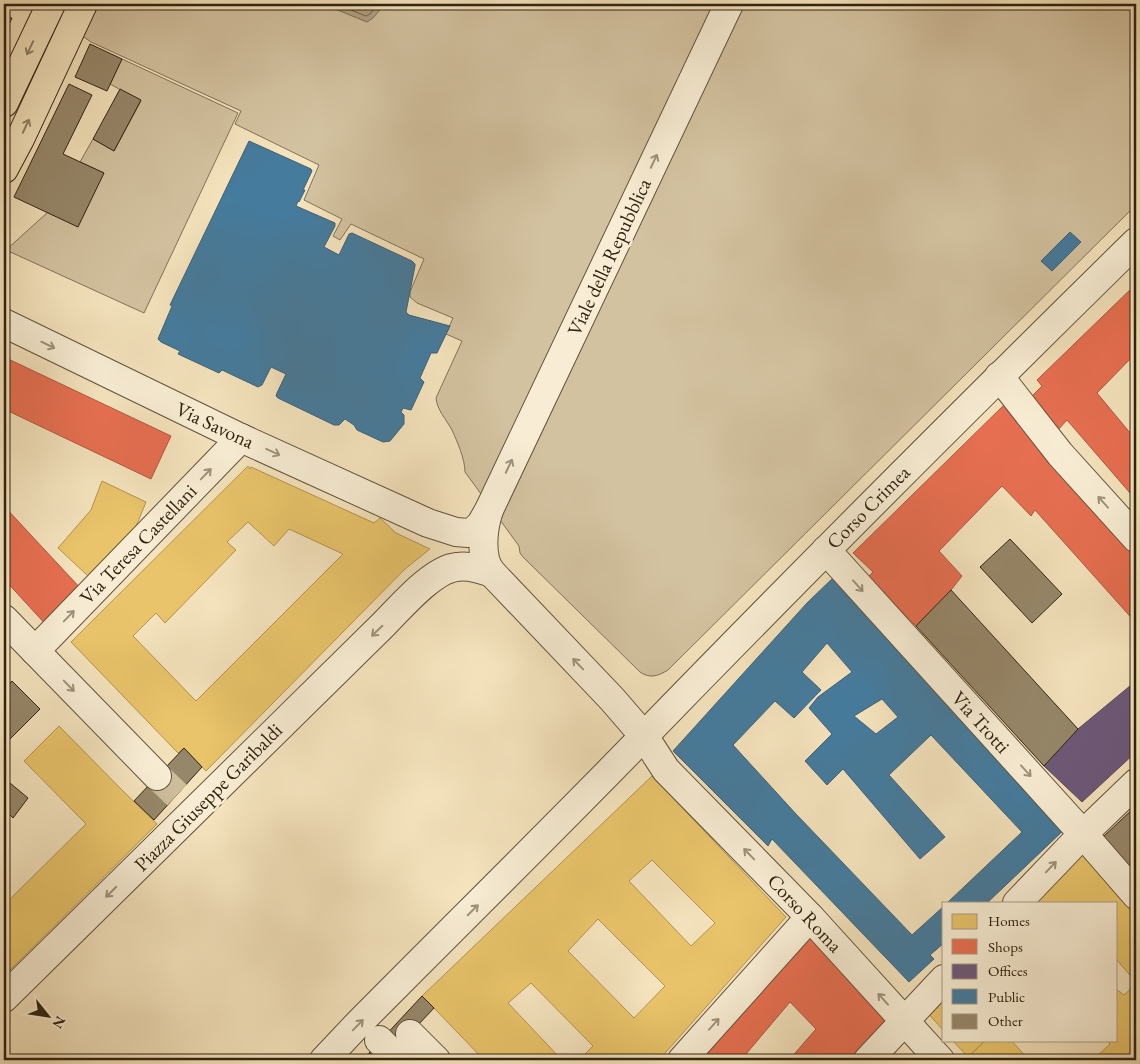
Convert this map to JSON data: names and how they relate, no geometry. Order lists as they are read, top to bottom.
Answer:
{
  "streets": {
    "street": [
      "Viale della Repubblica",
      "Via Savona",
      "Corso Crimea",
      "Via Teresa Castellani",
      "Via Trotti",
      "Piazza Giuseppe Garibaldi",
      "Corso Roma"
    ]
  },
  "crossings": [
    ["Viale della Repubblica", "Via Savona"],
    ["Via Savona", "Via Teresa Castellani"],
    ["Corso Crimea", "Via Trotti"],
    ["Corso Crimea", "Corso Roma"]
  ],
  "one_way": [
    "Viale della Repubblica",
    "Via Savona",
    "Via Teresa Castellani",
    "Piazza Giuseppe Garibaldi",
    "Corso Roma"
  ],
  "legend": [
    "Homes",
    "Shops",
    "Offices",
    "Public",
    "Other"
  ],
  "north": "bottom right"
}
